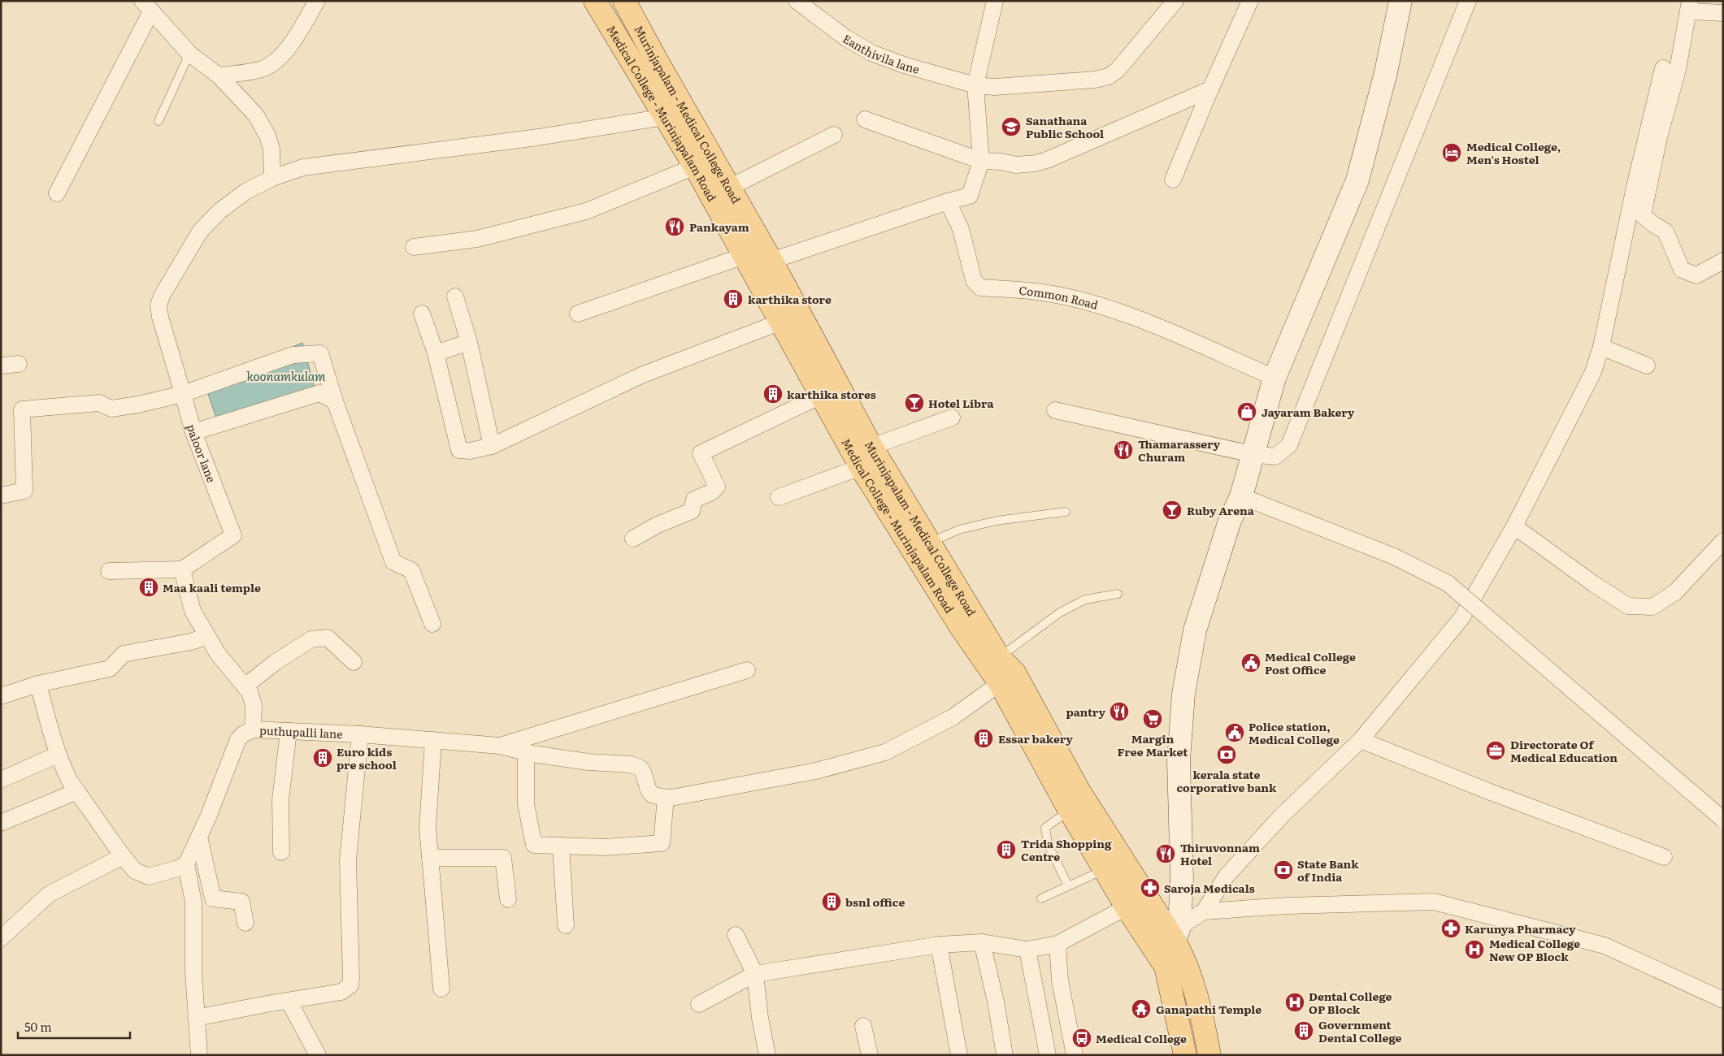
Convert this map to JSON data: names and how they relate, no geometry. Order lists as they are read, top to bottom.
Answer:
{
  "streets": {
    "main road": ["Medical College - Murinjapalam Road", "Murinjapalam - Medical College Road"],
    "street": [
      "Eanthivila lane",
      "Common Road",
      "paloor lane",
      "puthupalli lane"
    ]
  },
  "crossings": [
    ["Medical College - Murinjapalam Road", "Murinjapalam - Medical College Road"],
    ["Medical College - Murinjapalam Road", "paloor lane"]
  ],
  "water": ["koonamkulam"],
  "places": {
    "school or university": ["Sanathana Public School"],
    "hotel": ["Medical College, Men's Hostel"],
    "restaurant": [
      "Pankayam",
      "Thamarassery Churam",
      "pantry",
      "Thiruvonnam Hotel"
    ],
    "building": [
      "karthika store",
      "karthika stores",
      "Maa kaali temple",
      "Essar bakery",
      "Euro kids pre school",
      "Trida Shopping Centre",
      "bsnl office",
      "Government Dental College"
    ],
    "bar": ["Hotel Libra", "Ruby Arena"],
    "shop": ["Jayaram Bakery"],
    "public building": ["Medical College Post Office", "Police station, Medical College"],
    "supermarket": ["Margin Free Market"],
    "office": ["Directorate Of Medical Education"],
    "bank": ["kerala state corporative bank", "State Bank of India"],
    "pharmacy": ["Saroja Medicals", "Karunya Pharmacy"],
    "hospital": ["Medical College New OP Block", "Dental College OP Block"],
    "temple": ["Ganapathi Temple"],
    "bus stop": ["Medical College"]
  },
  "scale_bar": "50 m"
}
